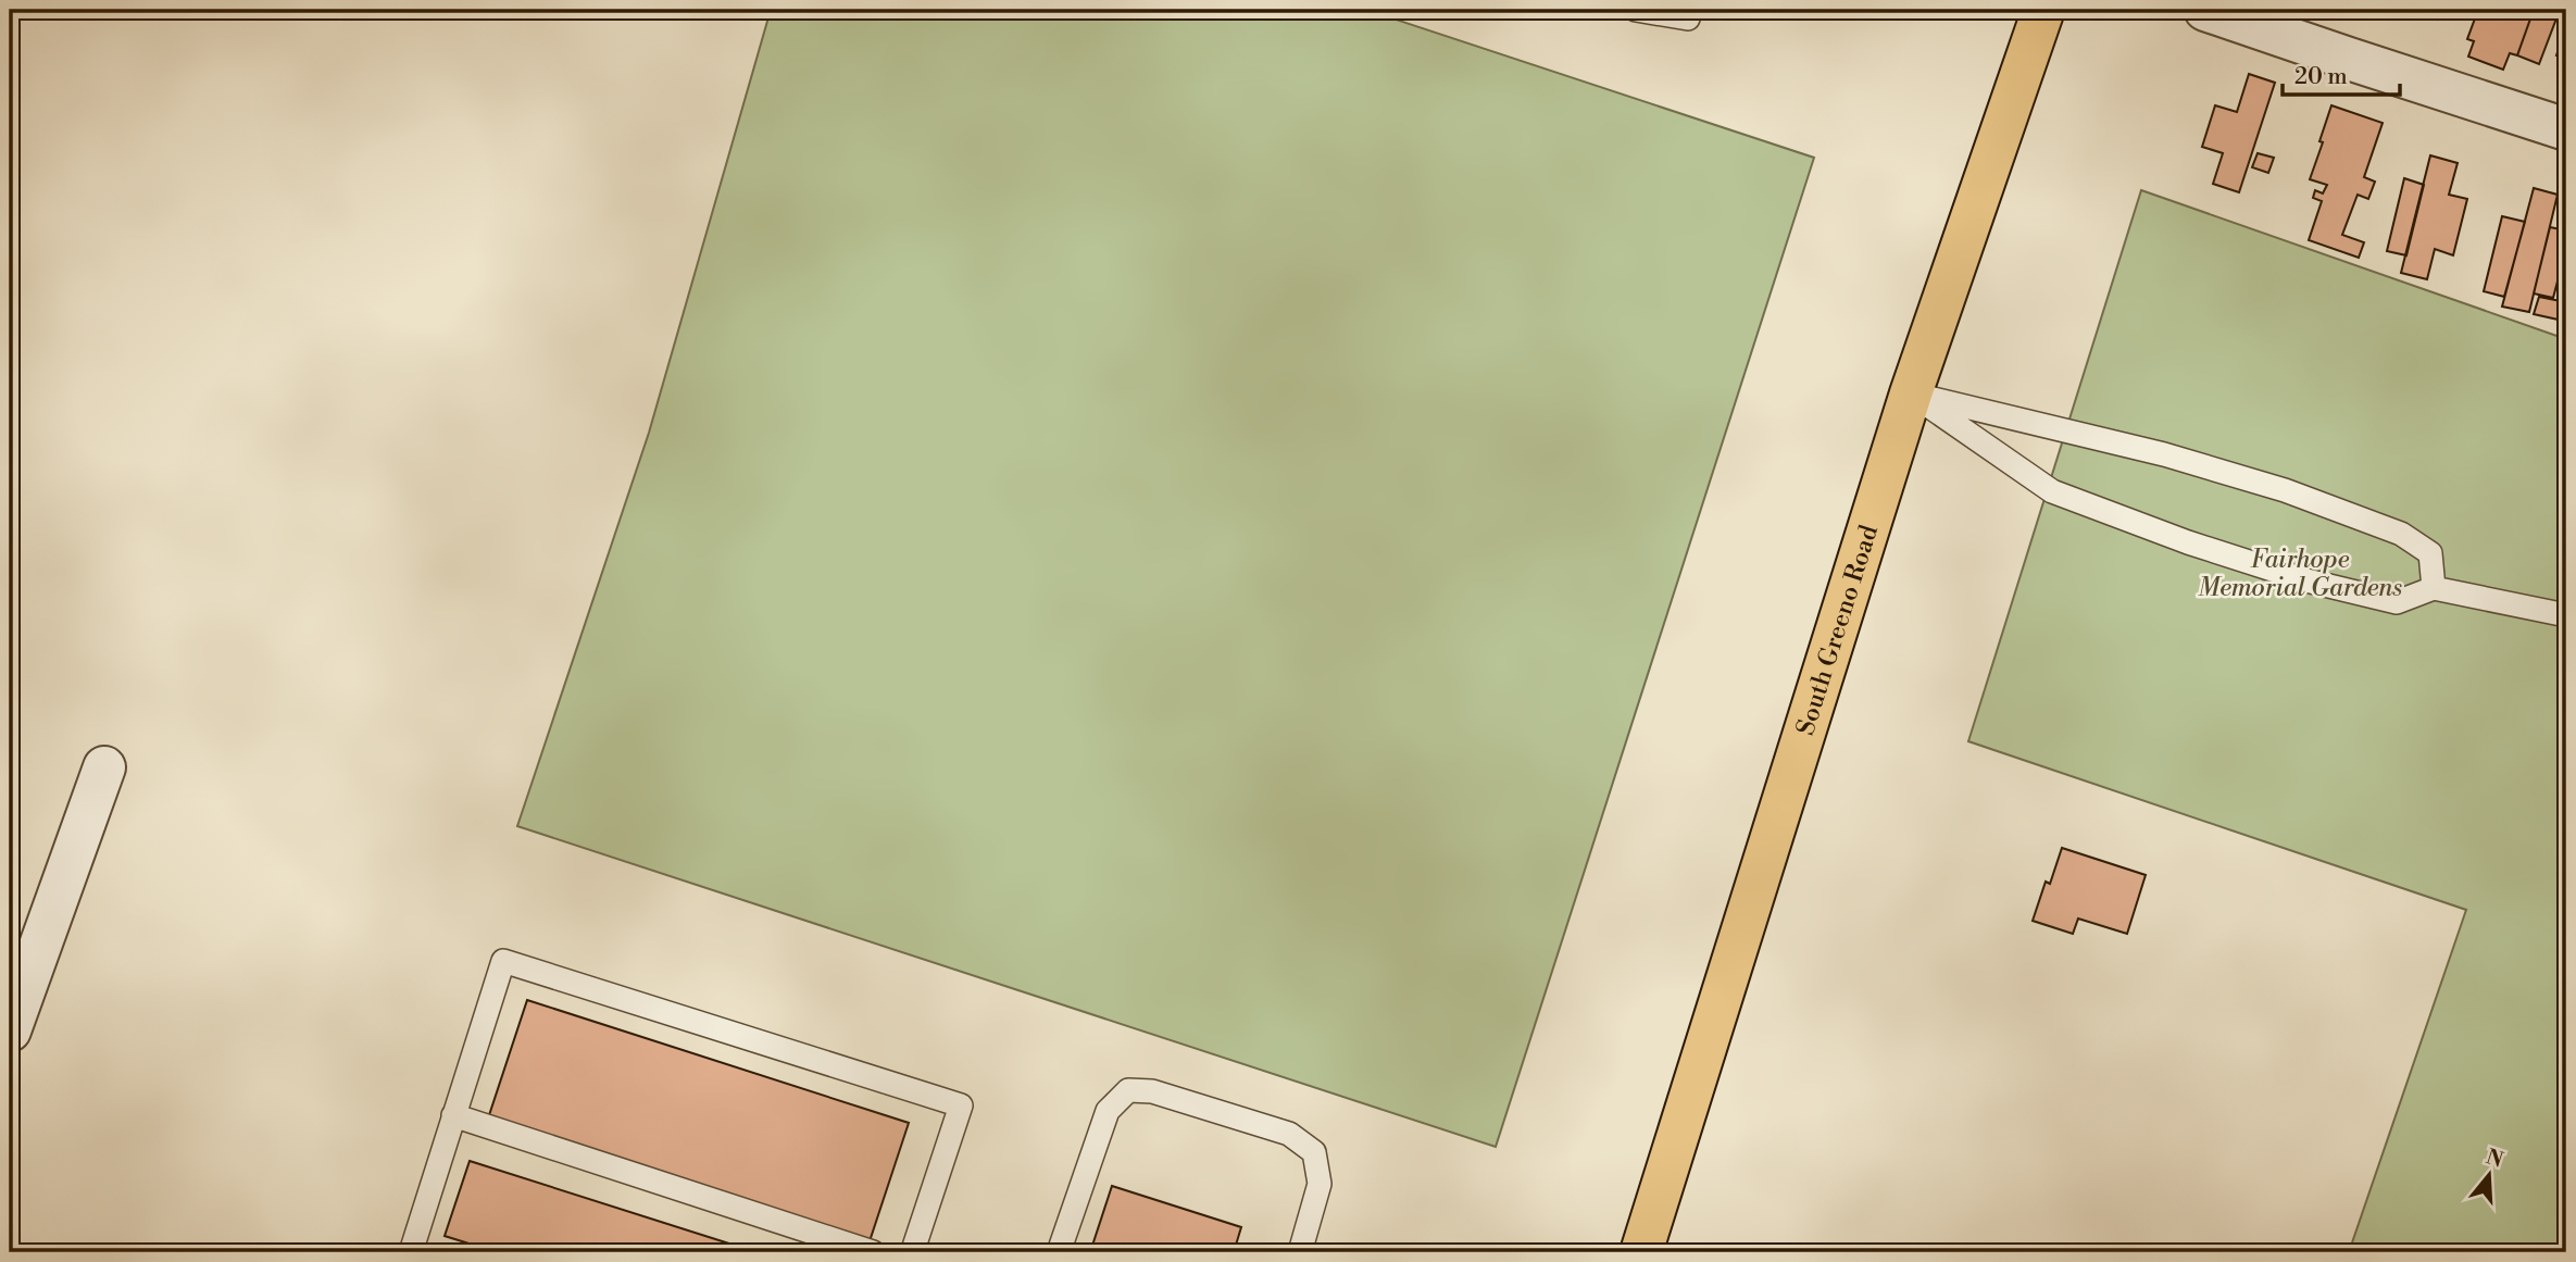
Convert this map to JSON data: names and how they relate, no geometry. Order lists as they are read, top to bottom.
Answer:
{
  "streets": {
    "main road": ["South Greeno Road"]
  },
  "parks": ["Fairhope Memorial Gardens"],
  "scale_bar": "20 m",
  "north": "top"
}
